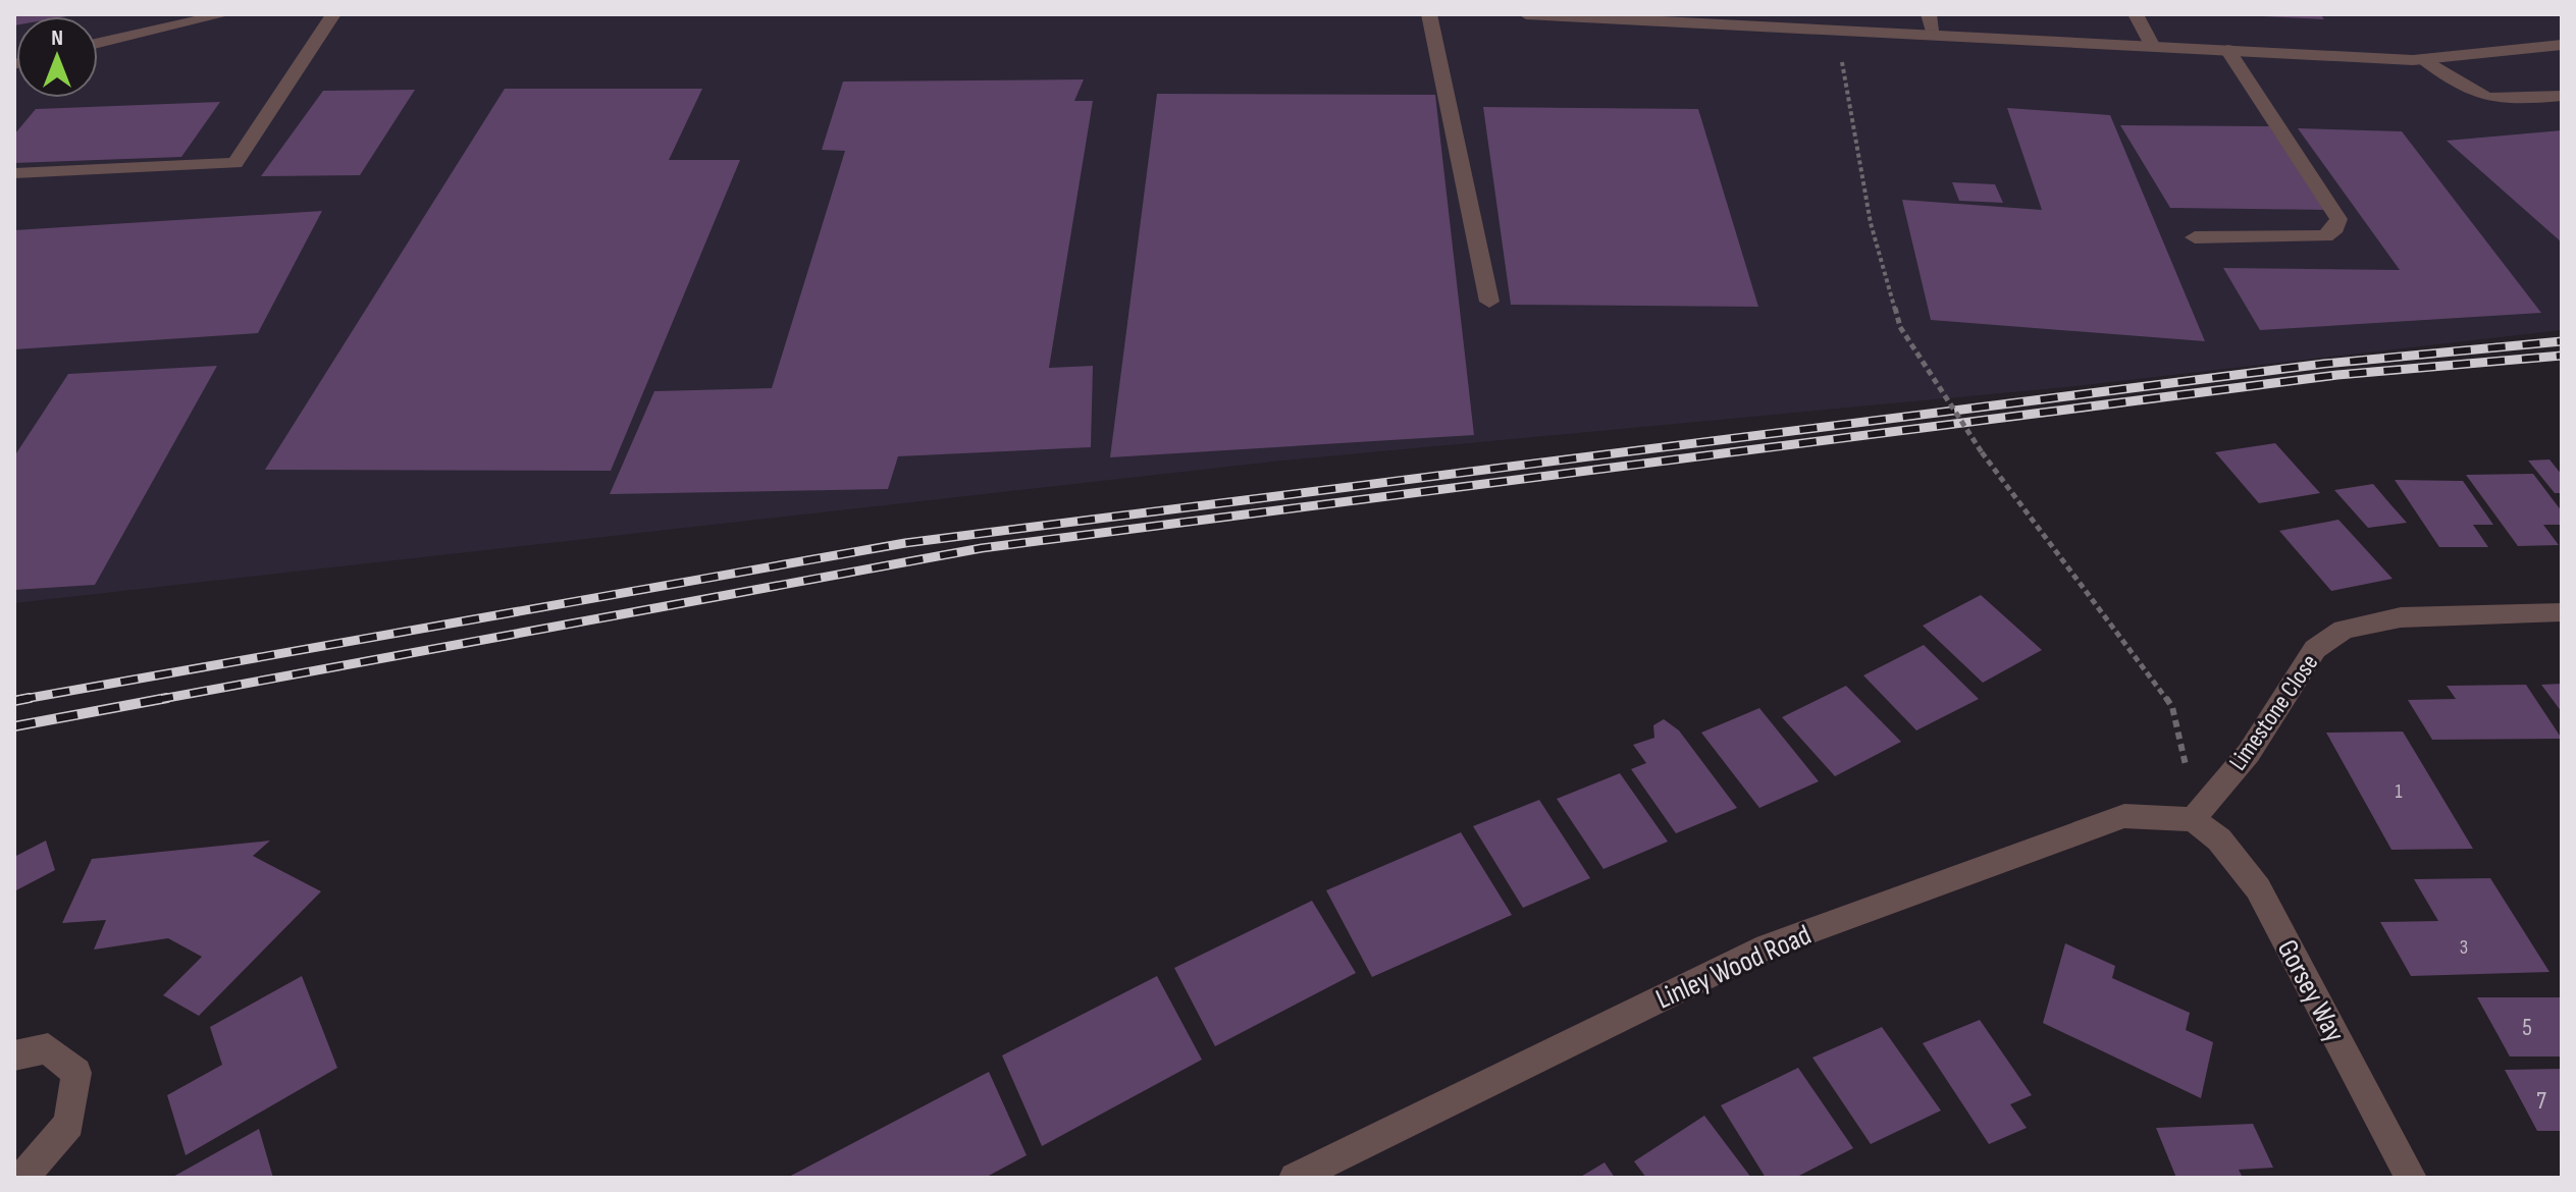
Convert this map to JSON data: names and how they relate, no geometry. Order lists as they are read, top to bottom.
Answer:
{
  "streets": {
    "street": ["Limestone Close", "Linley Wood Road", "Gorsey Way"]
  },
  "crossings": [
    ["Limestone Close", "Linley Wood Road"],
    ["Limestone Close", "Gorsey Way"],
    ["Linley Wood Road", "Gorsey Way"]
  ],
  "house_numbers": [
    "1",
    "3",
    "5",
    "7"
  ],
  "north": "top"
}
